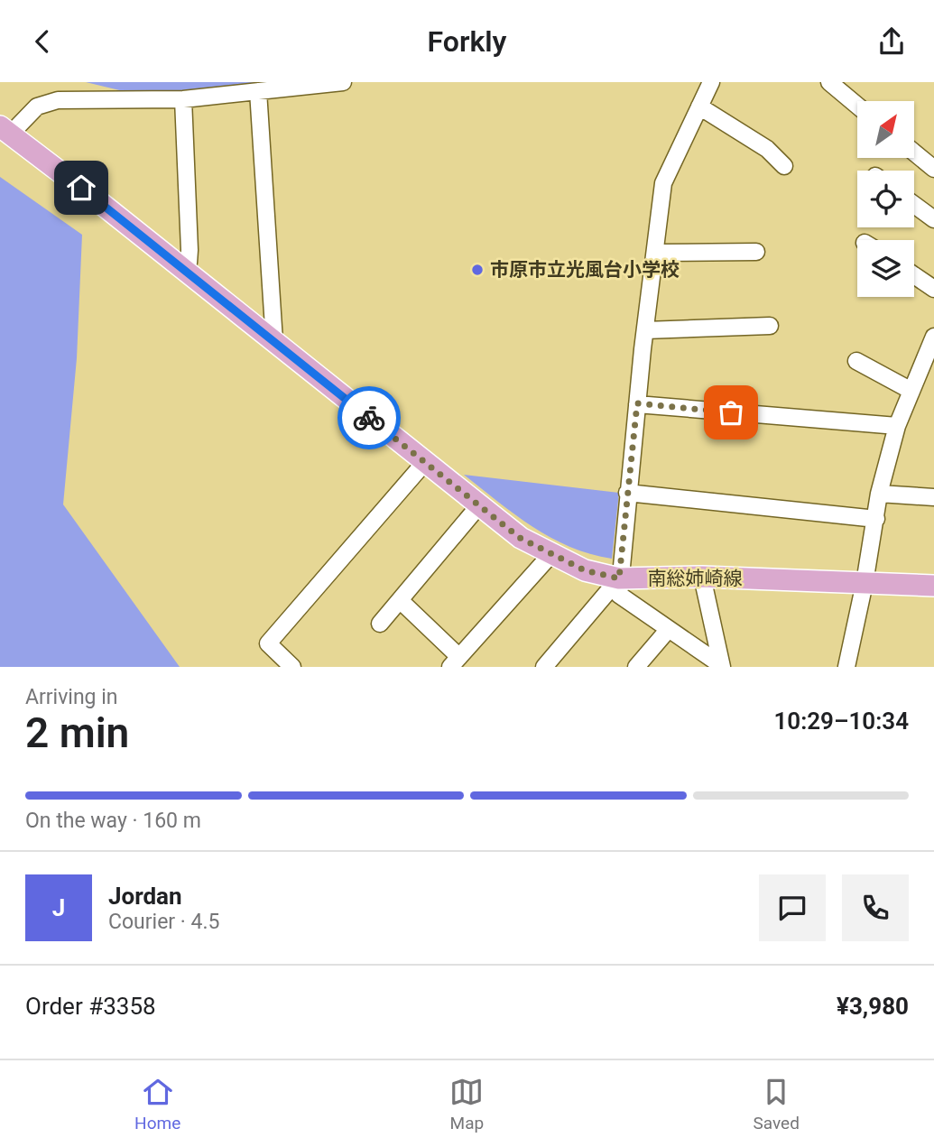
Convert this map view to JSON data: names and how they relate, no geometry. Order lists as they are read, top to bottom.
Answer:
{
  "streets": {
    "main road": ["南総姉崎線"]
  },
  "places": ["市原市立光風台小学校"],
  "north": "top right",
  "page": {
    "header": "Forkly",
    "heading": ["2 min", "Arriving in", "10:29–10:34"],
    "panel": [
      "Jordan",
      "Courier · 4.5",
      "Order #3358",
      "¥3,980"
    ],
    "bar": "On the way · 160 m",
    "round": "J",
    "tabs": ["Home", "Map", "Saved"]
  }
}
